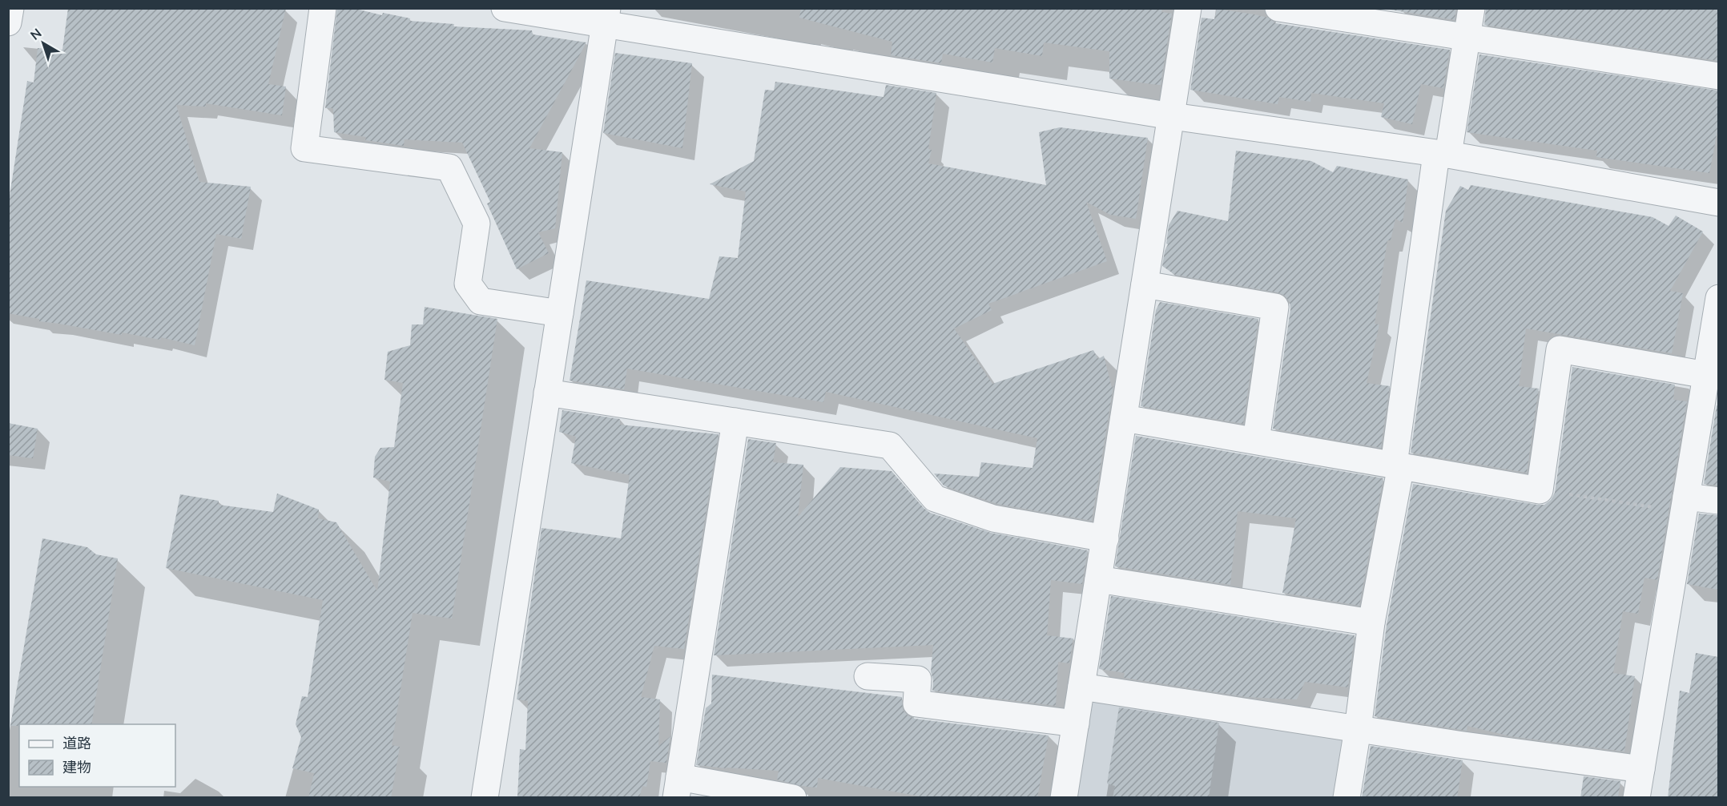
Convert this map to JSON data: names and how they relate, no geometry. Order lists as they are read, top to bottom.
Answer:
{
  "legend": ["道路", "建物"],
  "north": "top left"
}
